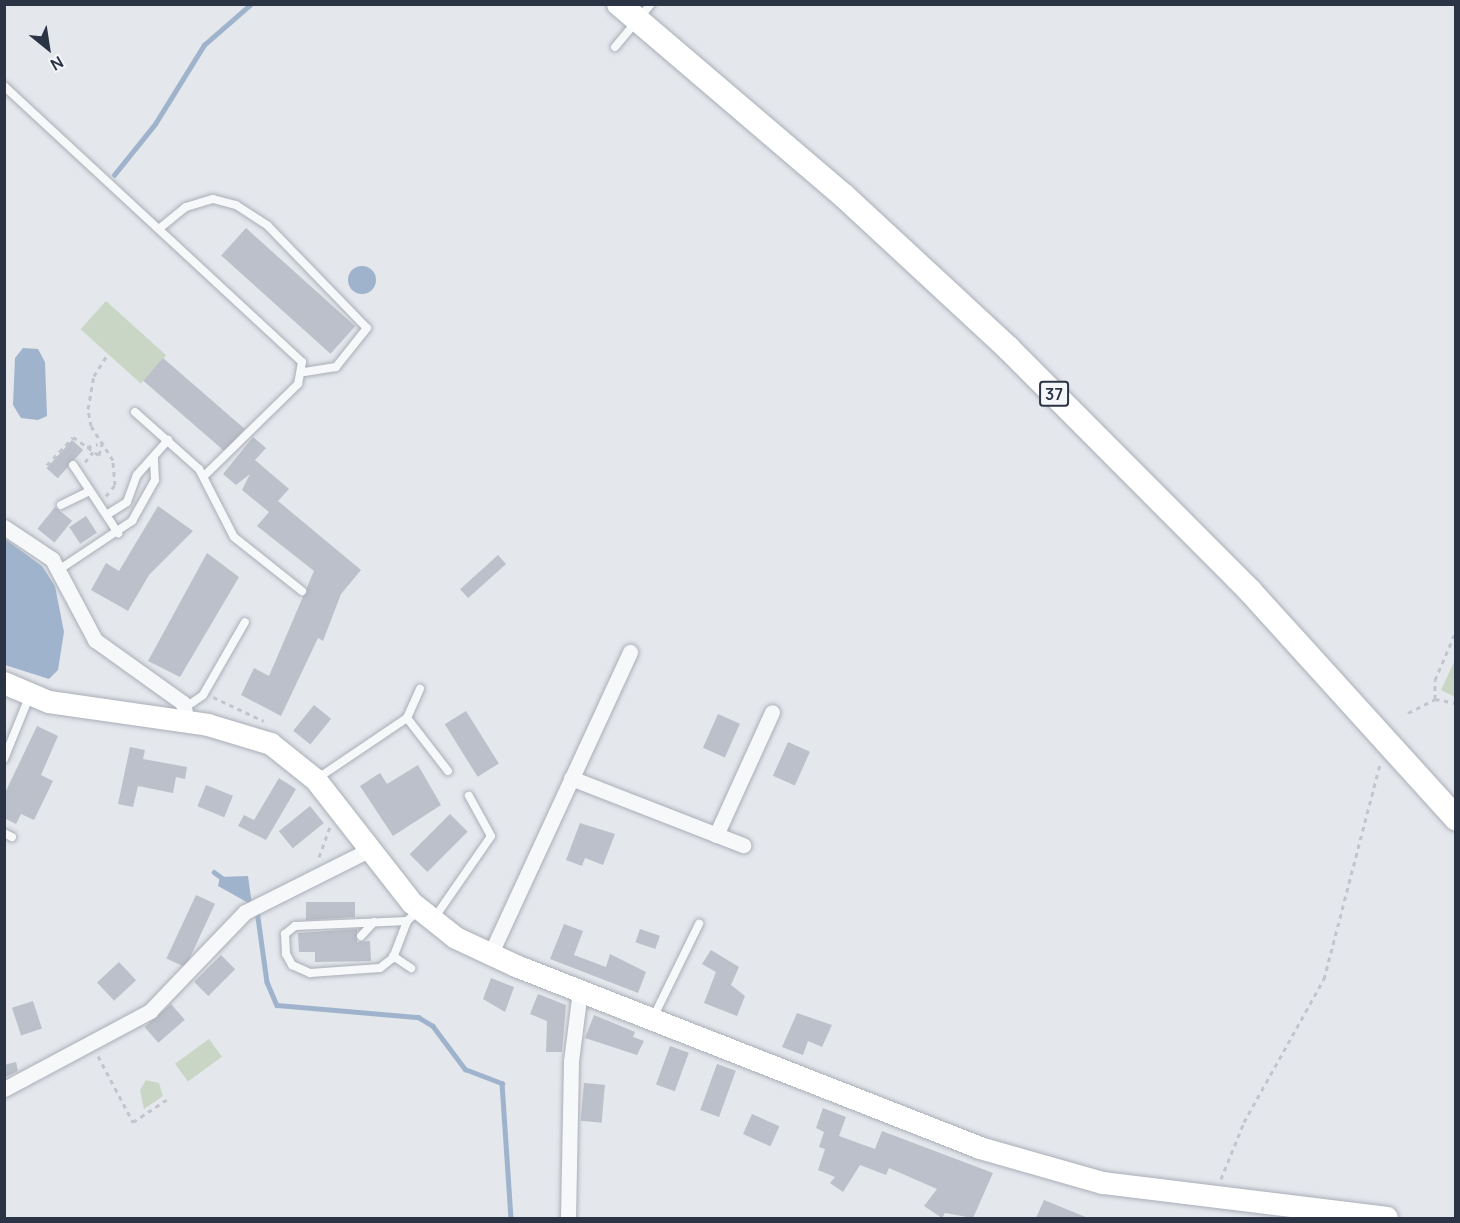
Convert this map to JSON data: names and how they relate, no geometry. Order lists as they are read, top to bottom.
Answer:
{
  "streets": {
    "main road": ["37"]
  },
  "north": "bottom right"
}
